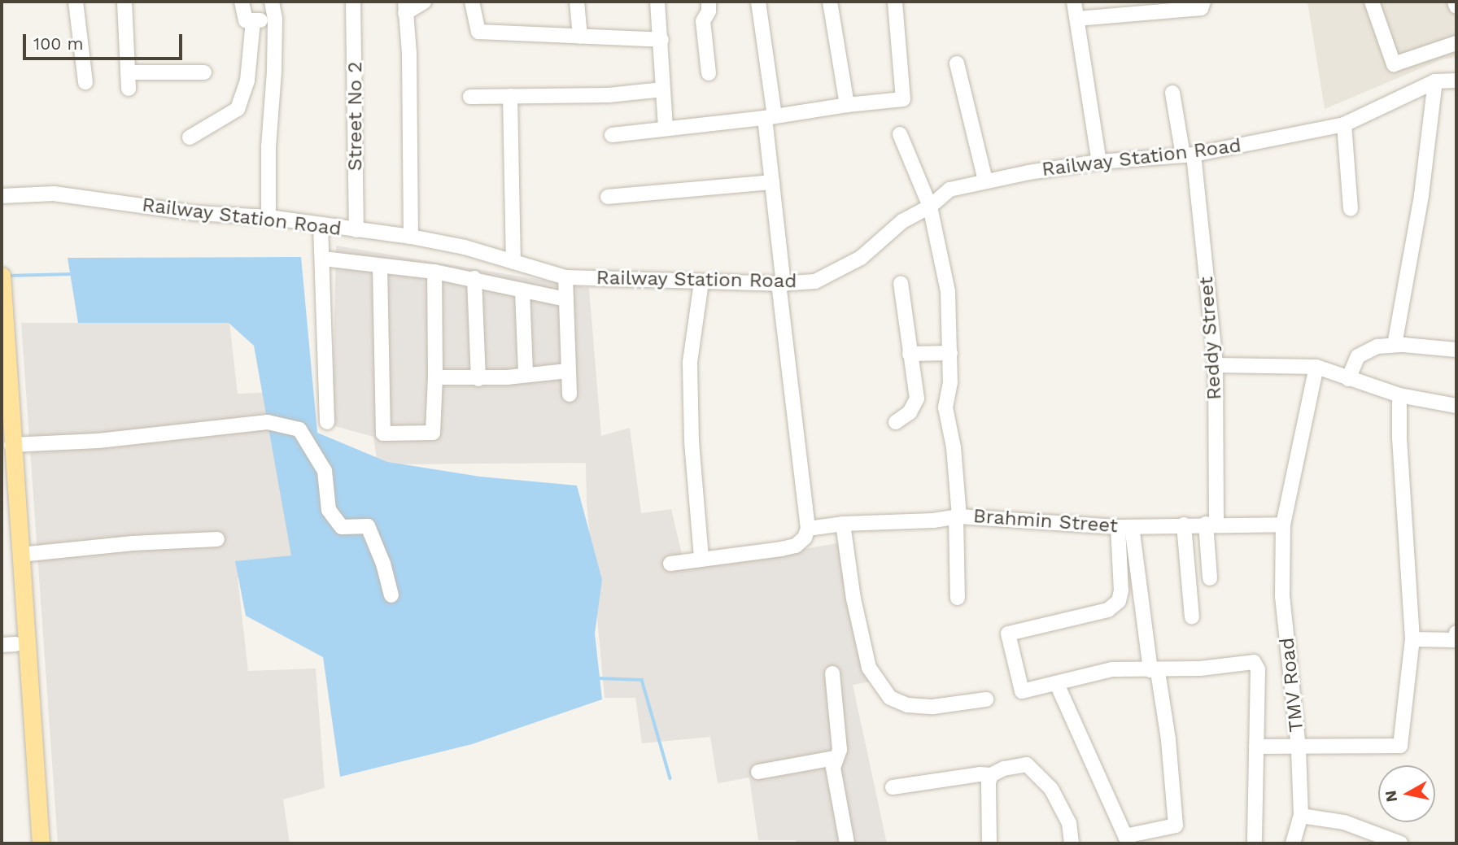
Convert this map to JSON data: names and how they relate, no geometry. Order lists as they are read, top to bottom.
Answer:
{
  "streets": {
    "street": [
      "Street No 2",
      "Railway Station Road",
      "Reddy Street",
      "Brahmin Street",
      "TMV Road"
    ]
  },
  "crossings": [
    ["Street No 2", "Railway Station Road"],
    ["Railway Station Road", "Reddy Street"],
    ["Reddy Street", "Brahmin Street"],
    ["Brahmin Street", "TMV Road"]
  ],
  "scale_bar": "100 m",
  "north": "left"
}
